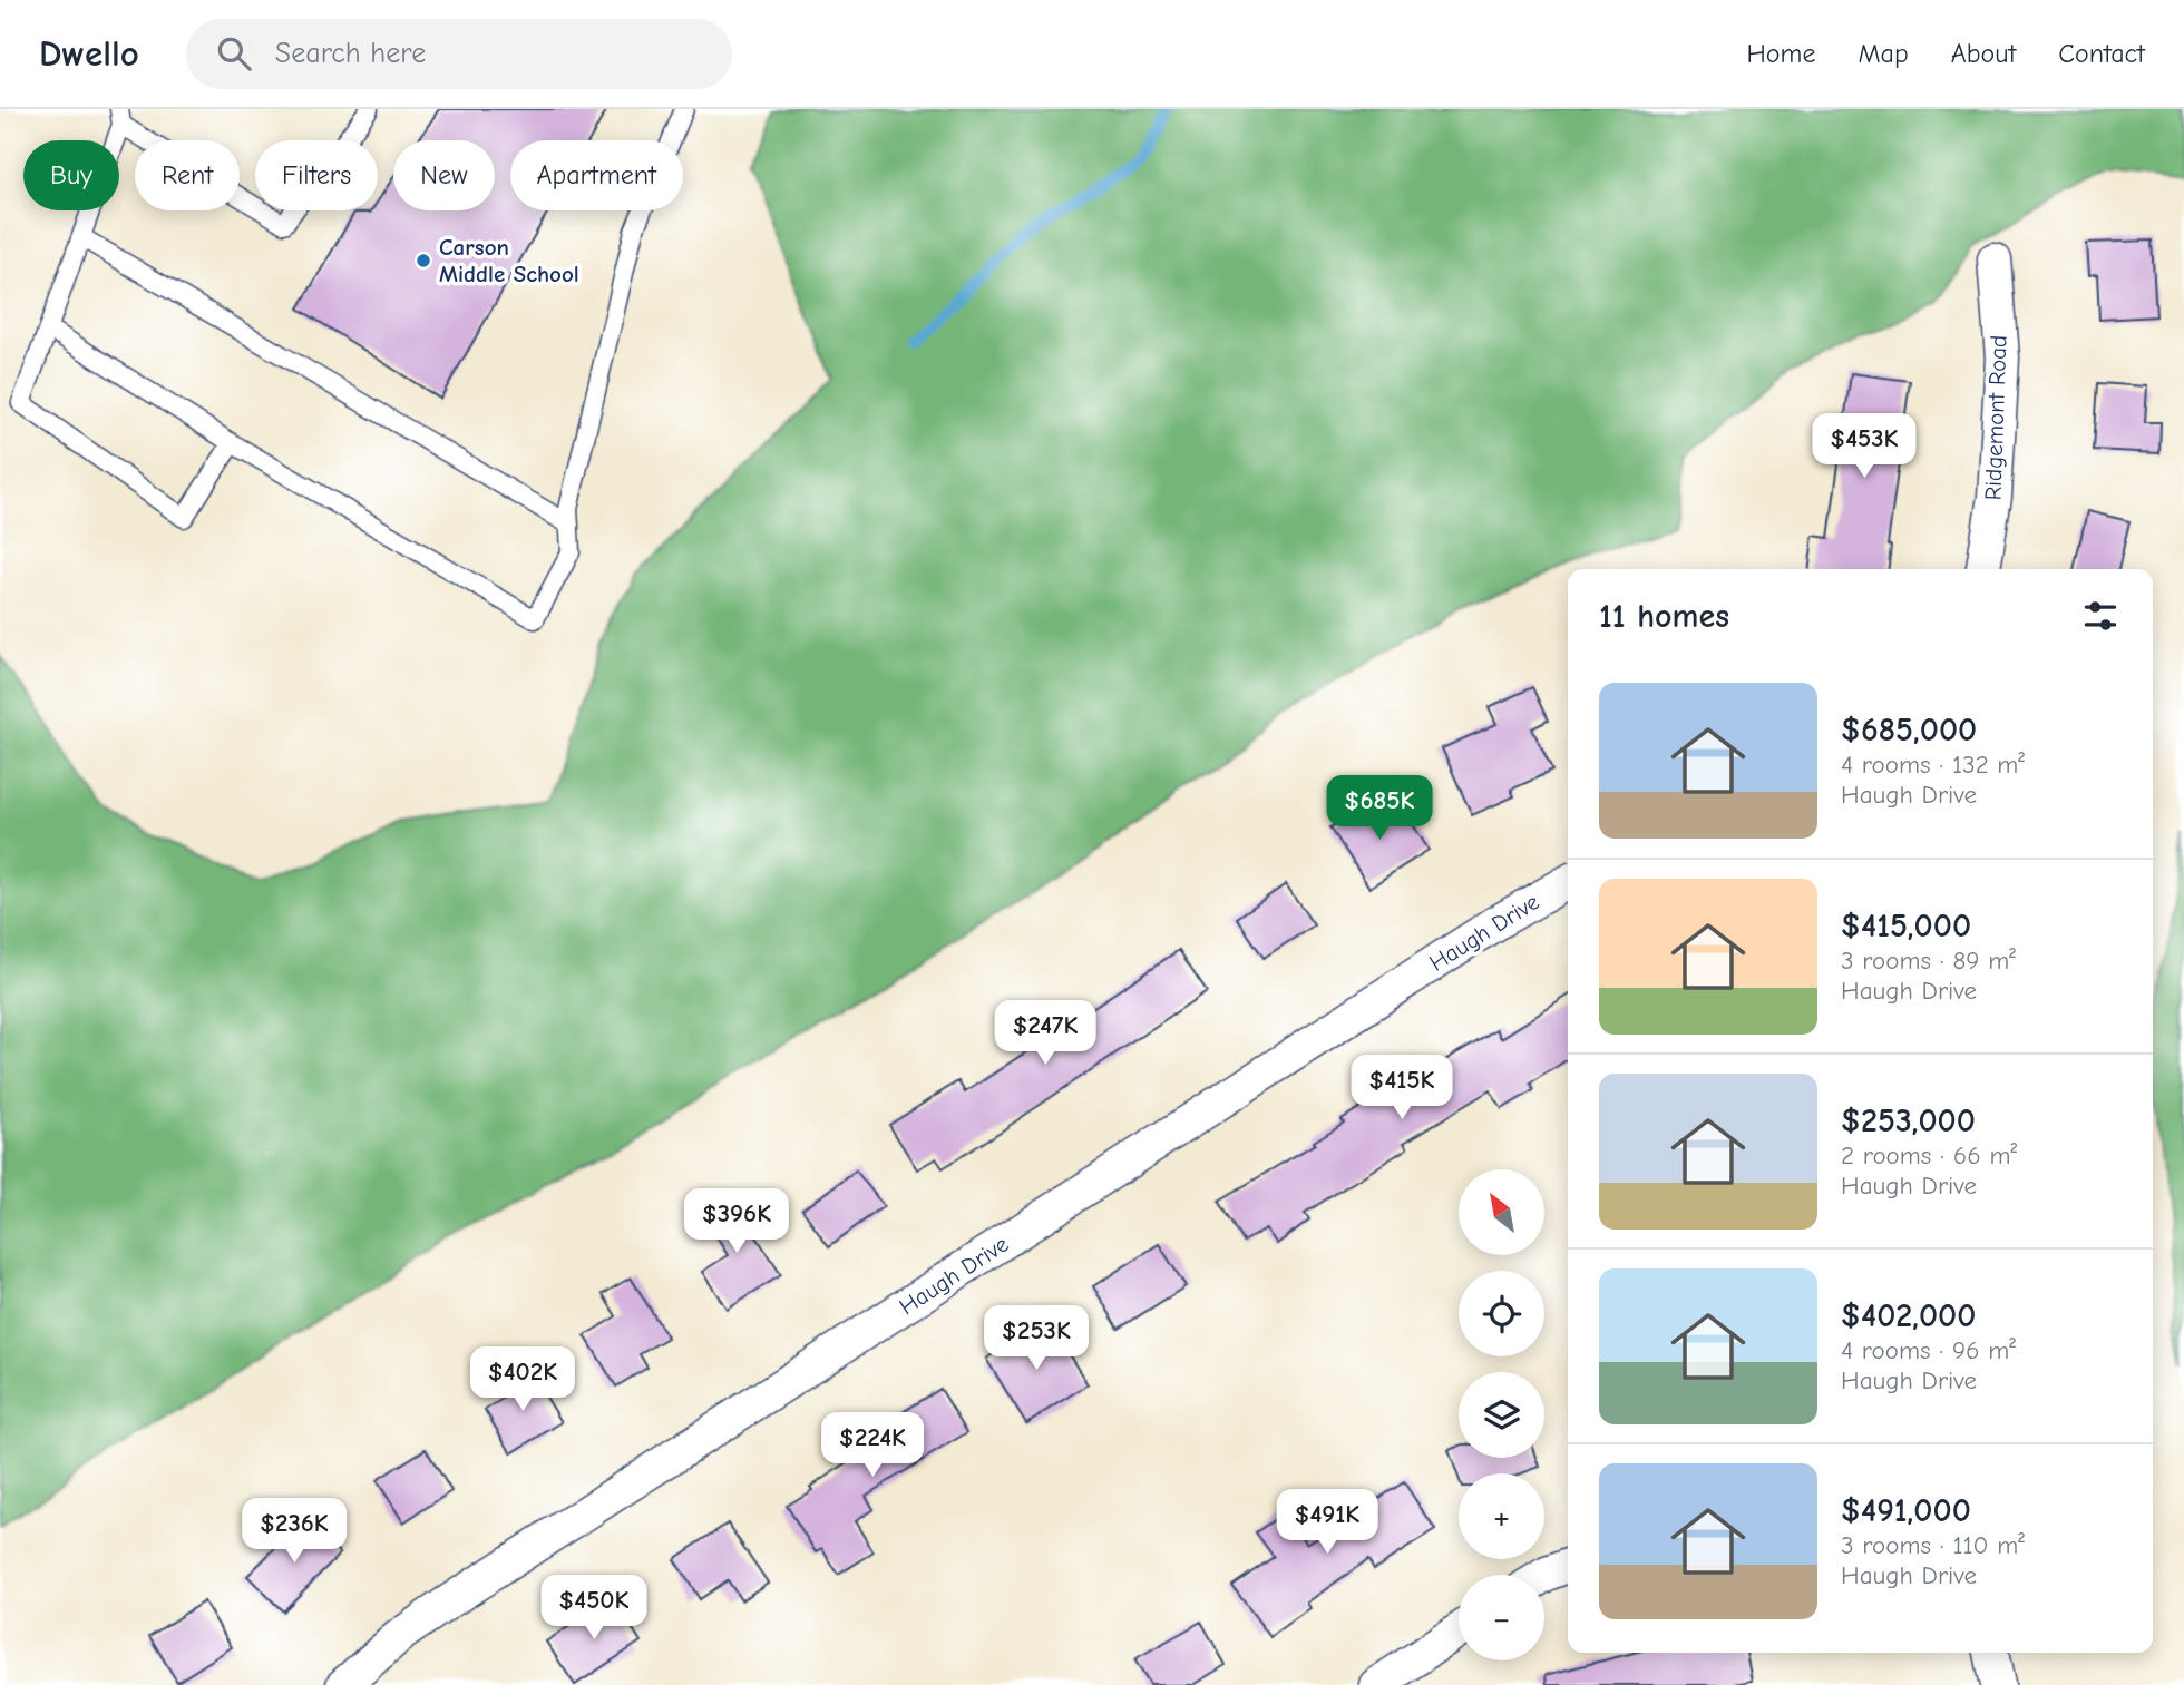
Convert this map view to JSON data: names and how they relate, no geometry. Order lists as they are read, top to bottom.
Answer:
{
  "streets": {
    "street": ["Ridgemont Road", "Haugh Drive"]
  },
  "places": ["Carson Middle School"],
  "north": "top left",
  "page": {
    "header": "Dwello",
    "search": "Search here",
    "nav": [
      "Home",
      "Map",
      "About",
      "Contact"
    ],
    "chip": [
      "Buy",
      "Rent",
      "Filters",
      "New",
      "Apartment"
    ],
    "price": [
      "$453K",
      "$685K",
      "$247K",
      "$415K",
      "$396K",
      "$253K",
      "$402K",
      "$224K",
      "$491K",
      "$236K",
      "$450K"
    ],
    "heading": "11 homes",
    "list": [
      {
        "name": "$685,000",
        "note": "4 rooms · 132 m² · Haugh Drive"
      },
      {
        "name": "$415,000",
        "note": "3 rooms · 89 m² · Haugh Drive"
      },
      {
        "name": "$253,000",
        "note": "2 rooms · 66 m² · Haugh Drive"
      },
      {
        "name": "$402,000",
        "note": "4 rooms · 96 m² · Haugh Drive"
      },
      {
        "name": "$491,000",
        "note": "3 rooms · 110 m² · Haugh Drive"
      }
    ],
    "map_buttons": ["+", "−"]
  }
}
